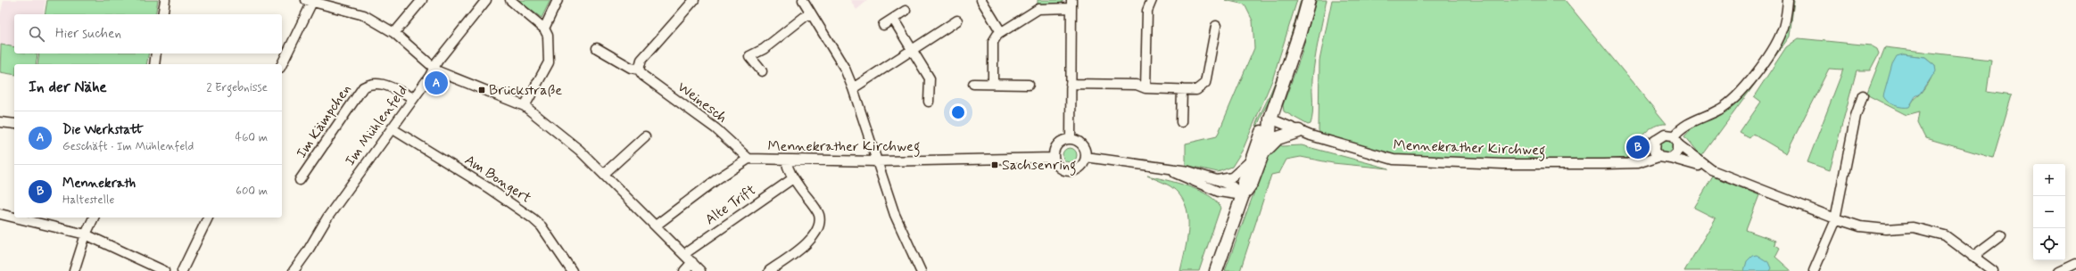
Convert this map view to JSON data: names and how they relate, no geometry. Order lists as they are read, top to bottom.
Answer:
{
  "streets": {
    "street": [
      "Weinesch",
      "Im Kämpchen",
      "Im Mühlenfeld",
      "Mennekrather Kirchweg",
      "Am Bongert",
      "Alte Trift"
    ]
  },
  "crossings": [
    ["Weinesch", "Mennekrather Kirchweg"],
    ["Im Kämpchen", "Im Mühlenfeld"],
    ["Im Mühlenfeld", "Am Bongert"]
  ],
  "places": {
    "transit": ["Brückstraße", "Sachsenring"]
  },
  "page": {
    "search": "Hier suchen",
    "heading": ["In der Nähe", "2 Ergebnisse"],
    "pins": ["A", "B"],
    "list": [
      {
        "mark": "A",
        "name": "Die Werkstatt",
        "note": "Geschäft · Im Mühlenfeld",
        "value": "460 m"
      },
      {
        "mark": "B",
        "name": "Mennekrath",
        "note": "Haltestelle",
        "value": "600 m"
      }
    ],
    "map_buttons": ["+", "−"]
  }
}
